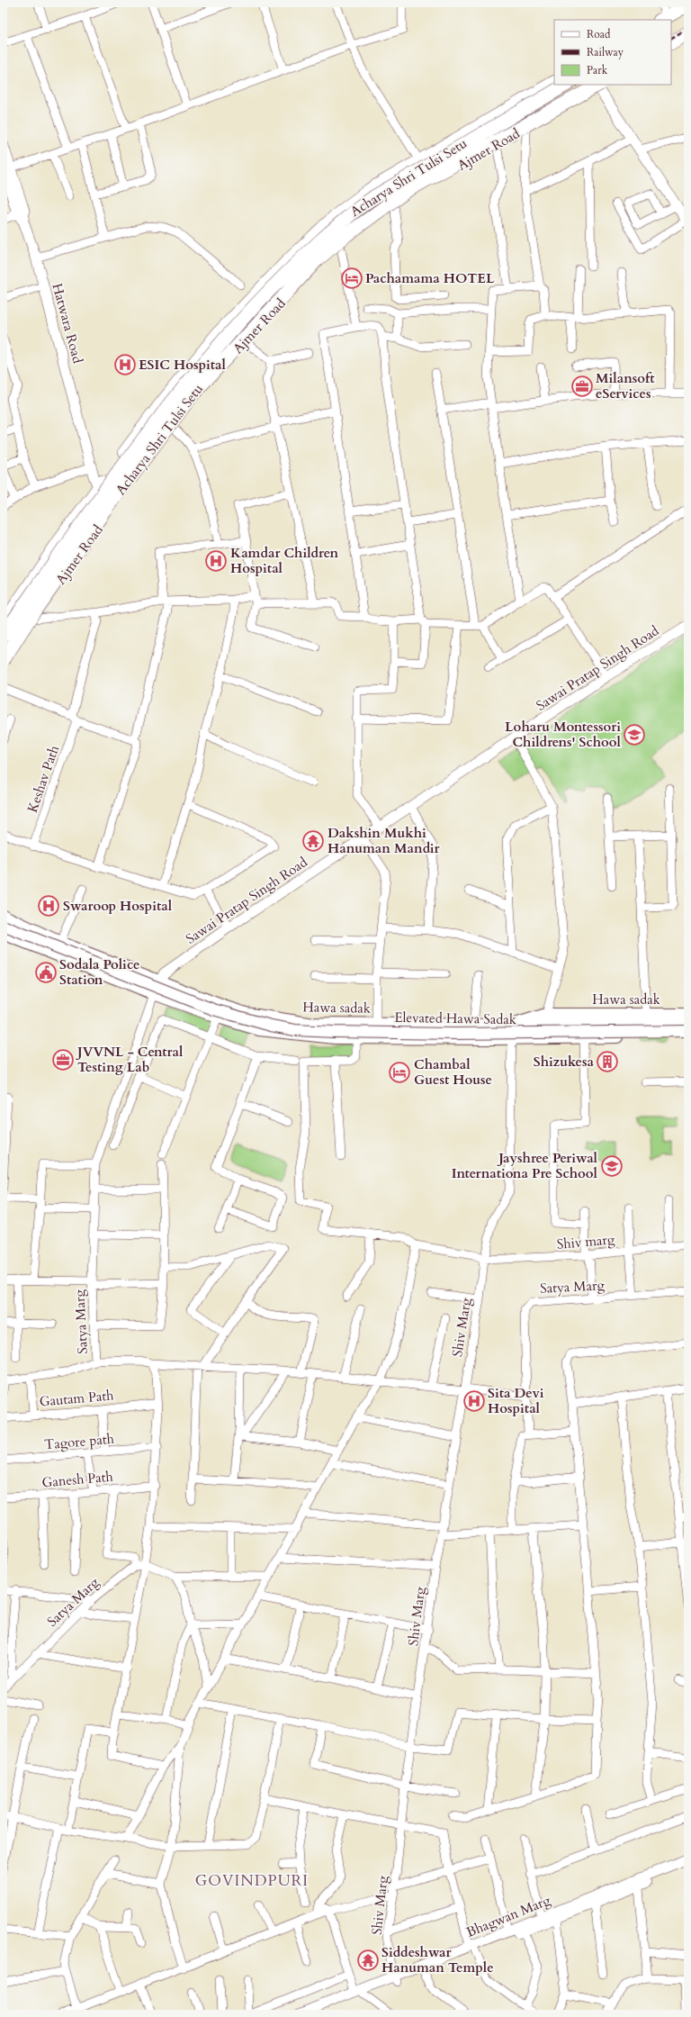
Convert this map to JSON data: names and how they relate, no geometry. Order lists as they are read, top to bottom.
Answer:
{
  "streets": {
    "highway": ["Ajmer Road", "Acharya Shri Tulsi Setu"],
    "main road": ["Hawa sadak", "Elevated Hawa Sadak"],
    "street": [
      "Hatwara Road",
      "Sawai Pratap Singh Road",
      "Keshav Path",
      "Shiv marg",
      "Satya Marg",
      "Shiv Marg",
      "Gautam Path",
      "Tagore path",
      "Ganesh Path",
      "Bhagwan Marg"
    ]
  },
  "crossings": [
    ["Ajmer Road", "Acharya Shri Tulsi Setu"],
    ["Ajmer Road", "Hatwara Road"],
    ["Sawai Pratap Singh Road", "Hawa sadak"],
    ["Sawai Pratap Singh Road", "Satya Marg"],
    ["Hawa sadak", "Elevated Hawa Sadak"],
    ["Hawa sadak", "Shiv Marg"],
    ["Elevated Hawa Sadak", "Shiv Marg"],
    ["Shiv marg", "Shiv Marg"],
    ["Satya Marg", "Shiv Marg"],
    ["Shiv Marg", "Bhagwan Marg"]
  ],
  "districts": ["GOVINDPURI"],
  "places": {
    "hotel": ["Pachamama HOTEL", "Chambal Guest House"],
    "hospital": [
      "ESIC Hospital",
      "Kamdar Children Hospital",
      "Swaroop Hospital",
      "Sita Devi Hospital"
    ],
    "office": ["Milansoft eServices", "JVVNL - Central Testing Lab"],
    "school or university": ["Loharu Montessori Childrens' School", "Jayshree Periwal Internationa Pre School"],
    "temple": ["Dakshin Mukhi Hanuman Mandir", "Siddeshwar Hanuman Temple"],
    "public building": ["Sodala Police Station"],
    "building": ["Shizukesa"]
  },
  "legend": ["Road", "Railway", "Park"]
}
